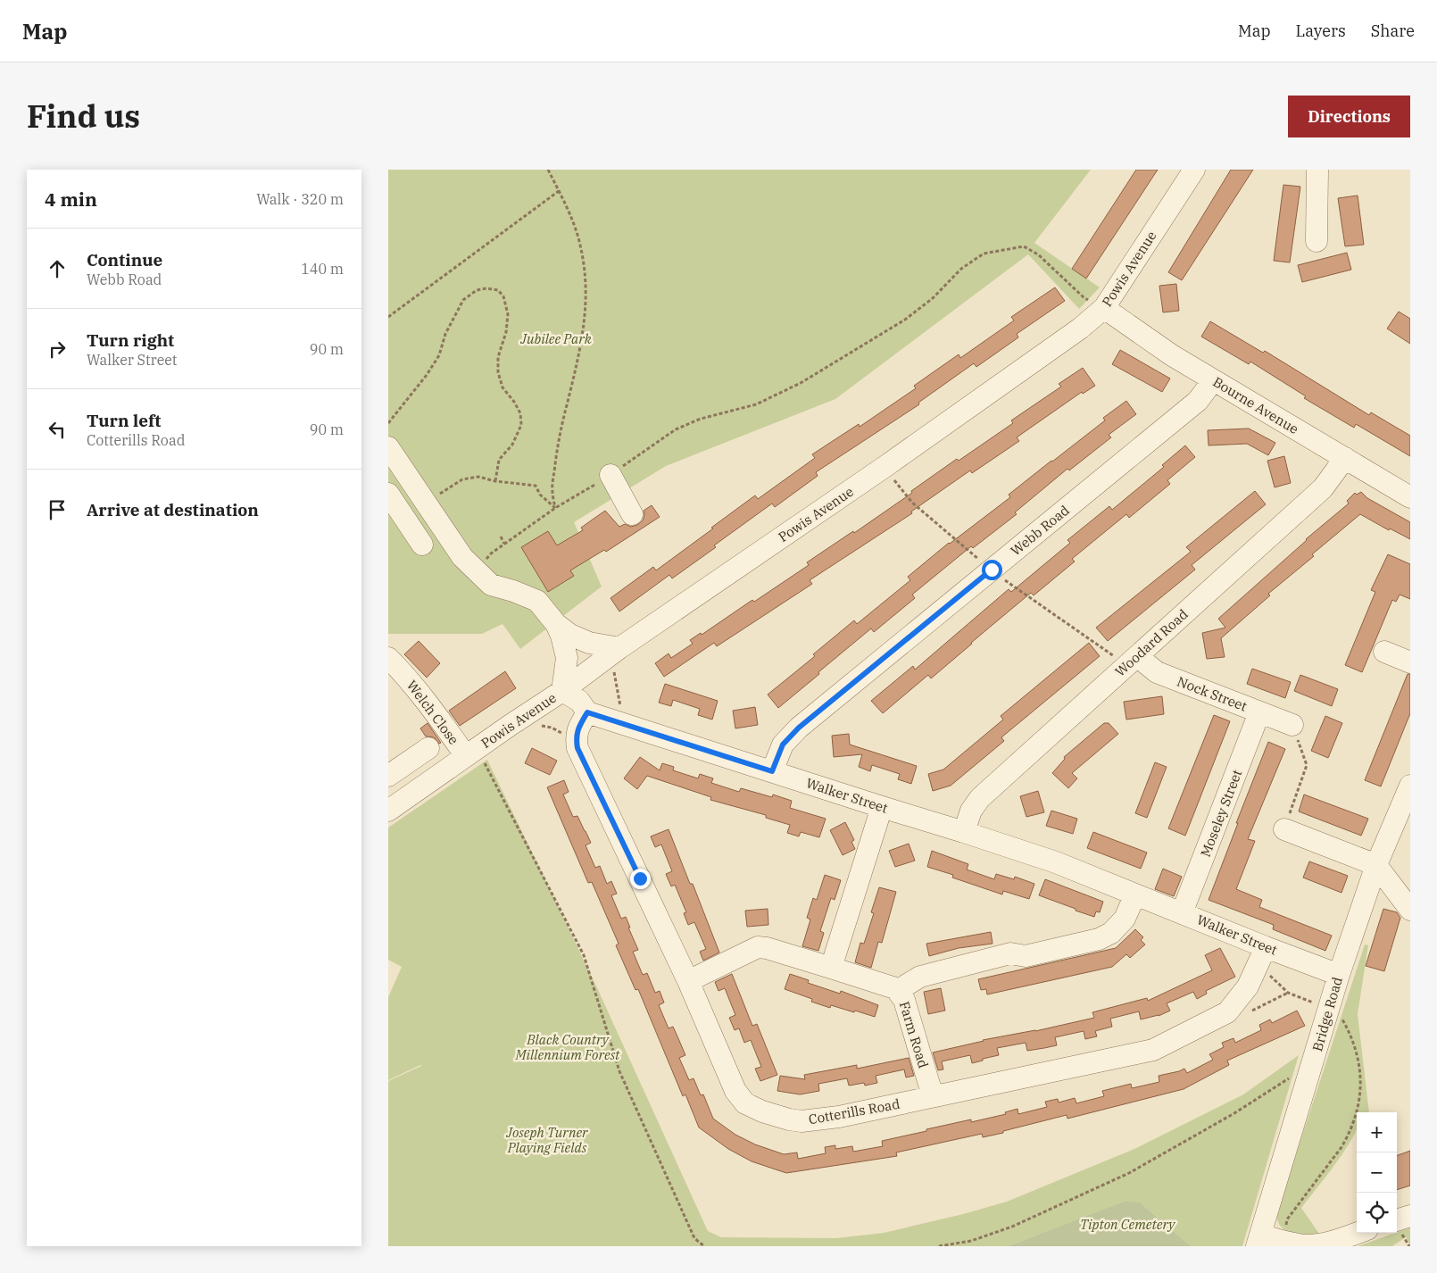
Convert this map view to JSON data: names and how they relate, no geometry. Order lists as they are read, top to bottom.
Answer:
{
  "streets": {
    "street": [
      "Powis Avenue",
      "Bourne Avenue",
      "Webb Road",
      "Woodard Road",
      "Nock Street",
      "Welch Close",
      "Walker Street",
      "Moseley Street",
      "Bridge Road",
      "Farm Road",
      "Cotterills Road"
    ]
  },
  "crossings": [
    ["Powis Avenue", "Bourne Avenue"],
    ["Powis Avenue", "Welch Close"],
    ["Powis Avenue", "Walker Street"],
    ["Bourne Avenue", "Webb Road"],
    ["Bourne Avenue", "Woodard Road"],
    ["Webb Road", "Walker Street"],
    ["Woodard Road", "Nock Street"],
    ["Woodard Road", "Walker Street"],
    ["Nock Street", "Moseley Street"],
    ["Walker Street", "Moseley Street"],
    ["Walker Street", "Bridge Road"],
    ["Walker Street", "Cotterills Road"],
    ["Farm Road", "Cotterills Road"]
  ],
  "parks": [
    "Jubilee Park",
    "Black Country Millennium Forest",
    "Joseph Turner Playing Fields",
    "Tipton Cemetery"
  ],
  "page": {
    "header": "Map",
    "nav": ["Map", "Layers", "Share"],
    "title": "Find us",
    "buttons": "Directions",
    "heading": ["4 min", "Walk · 320 m"],
    "list": [
      ["Continue", "Webb Road", "140 m"],
      ["Turn right", "Walker Street", "90 m"],
      ["Turn left", "Cotterills Road", "90 m"],
      "Arrive at destination"
    ],
    "map_buttons": ["+", "−"]
  }
}
